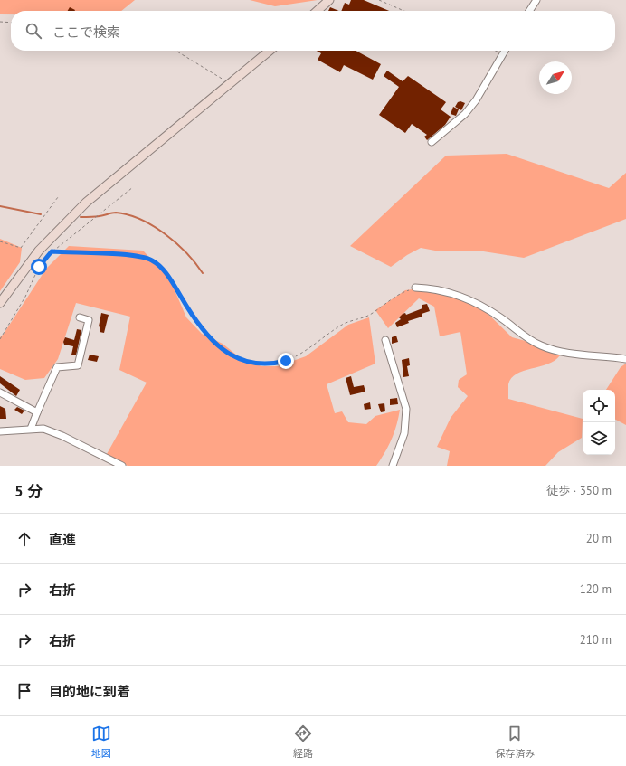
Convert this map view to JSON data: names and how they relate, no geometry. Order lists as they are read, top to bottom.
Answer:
{
  "north": "top right",
  "page": {
    "search": "ここで検索",
    "heading": ["5 分", "徒歩 · 350 m"],
    "list": [
      ["直進", "20 m"],
      ["右折", "120 m"],
      ["右折", "210 m"],
      "目的地に到着"
    ],
    "nav": ["地図", "経路", "保存済み"]
  }
}
